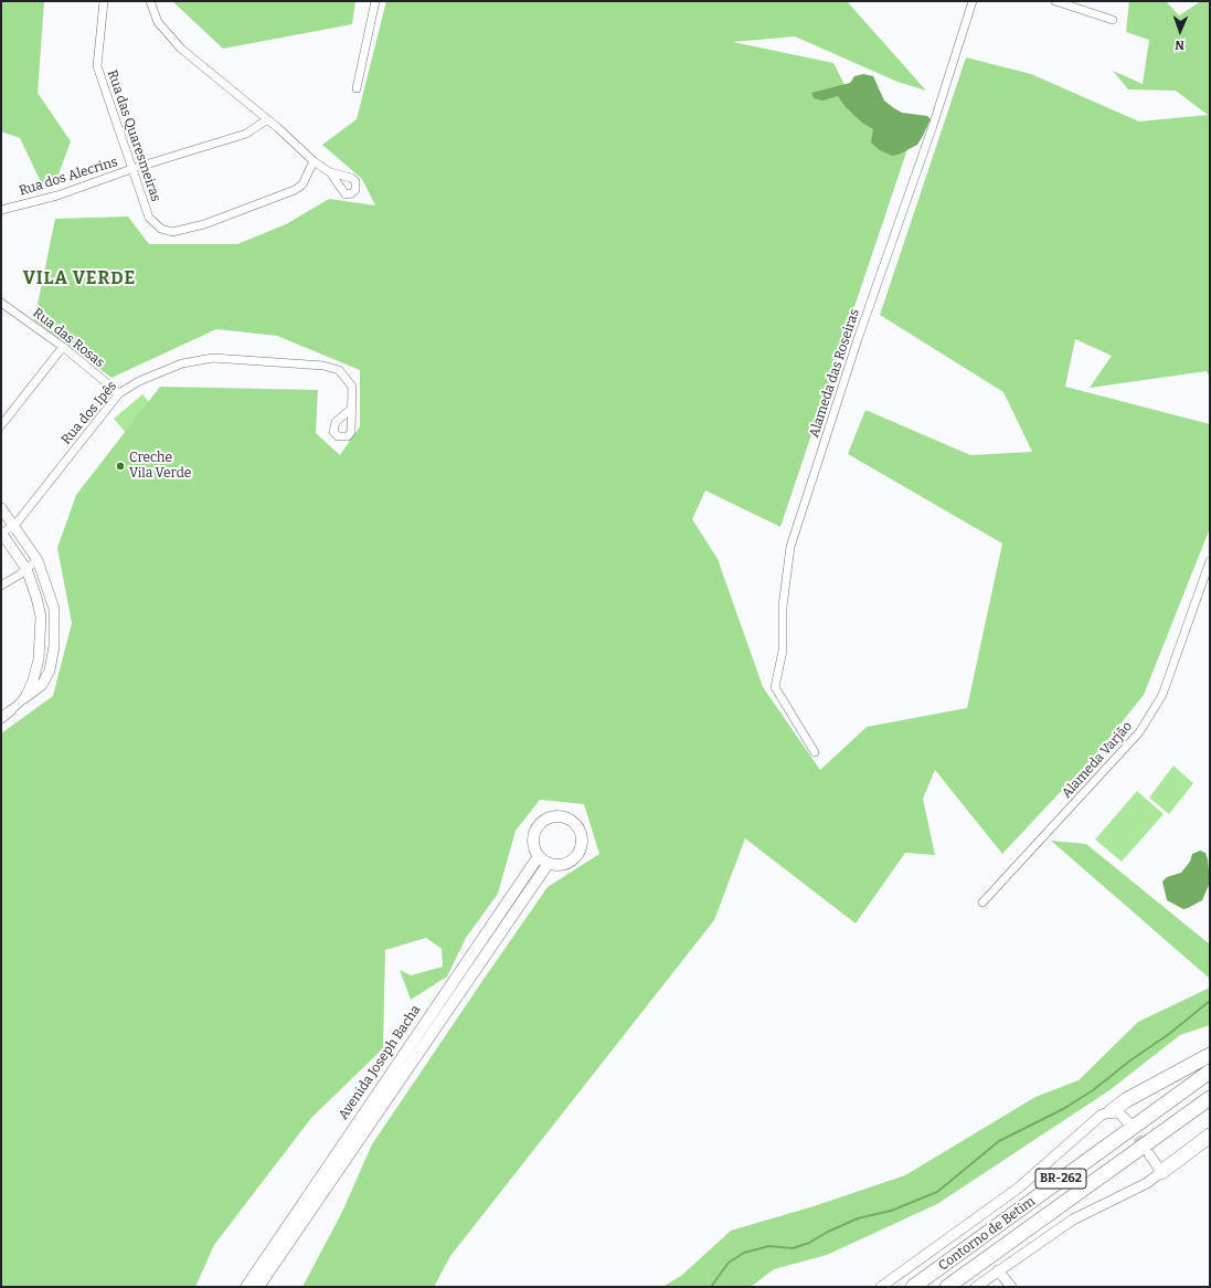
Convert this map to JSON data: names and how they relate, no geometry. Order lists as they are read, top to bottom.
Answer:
{
  "streets": {
    "highway": ["BR-262", "Contorno de Betim"],
    "main road": ["Avenida Joseph Bacha"],
    "street": [
      "Rua das Quaresmeiras",
      "Rua dos Alecrins",
      "Rua das Rosas",
      "Alameda das Roseiras",
      "Rua dos Ipês",
      "Alameda Varjão"
    ]
  },
  "crossings": [
    ["Rua das Quaresmeiras", "Rua dos Alecrins"],
    ["Rua das Rosas", "Rua dos Ipês"]
  ],
  "districts": ["VILA VERDE"],
  "places": ["Creche Vila Verde"],
  "north": "bottom"
}
